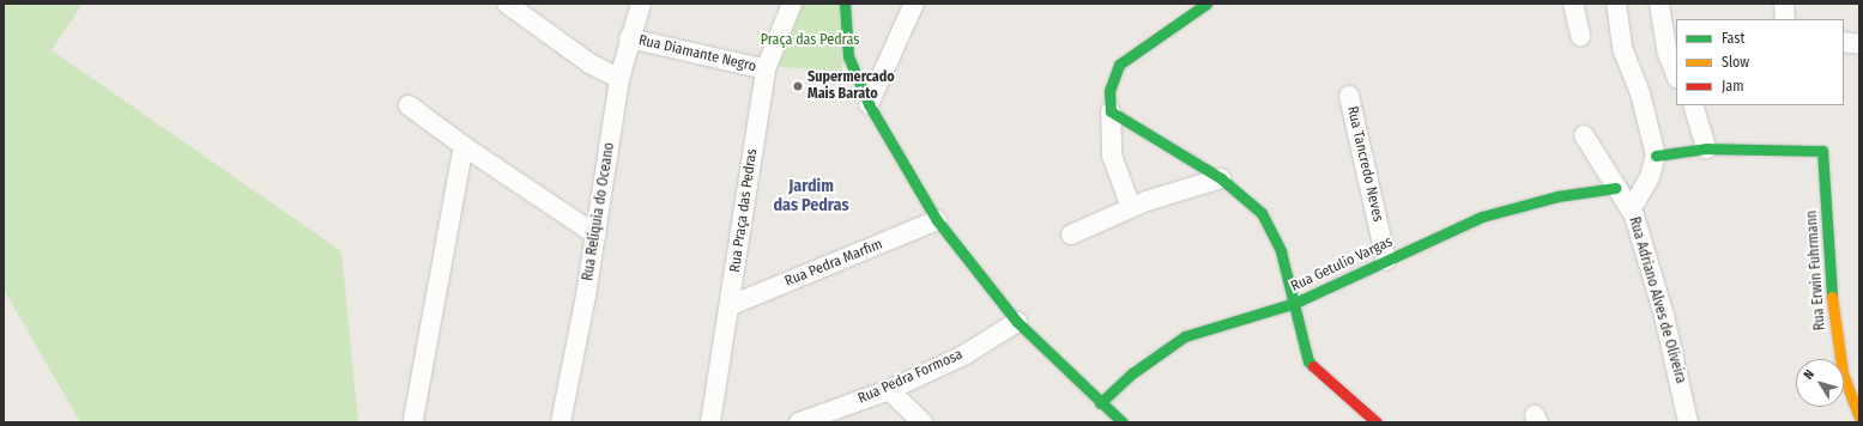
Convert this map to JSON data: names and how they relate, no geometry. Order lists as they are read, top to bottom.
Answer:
{
  "streets": {
    "street": [
      "Rua Diamante Negro",
      "Rua Tancredo Neves",
      "Rua Praça das Pedras",
      "Rua Relíquia do Oceano",
      "Rua Pedra Marfim",
      "Rua Getulio Vargas",
      "Rua Erwin Fuhrmann",
      "Rua Adriano Alves de Oliveira",
      "Rua Pedra Formosa"
    ]
  },
  "crossings": [
    ["Rua Diamante Negro", "Rua Praça das Pedras"],
    ["Rua Diamante Negro", "Rua Relíquia do Oceano"],
    ["Rua Tancredo Neves", "Rua Getulio Vargas"],
    ["Rua Praça das Pedras", "Rua Pedra Marfim"],
    ["Rua Getulio Vargas", "Rua Adriano Alves de Oliveira"]
  ],
  "districts": ["Jardim das Pedras"],
  "parks": ["Praça das Pedras"],
  "places": ["Supermercado Mais Barato"],
  "legend": ["Fast", "Slow", "Jam"],
  "north": "top left"
}
